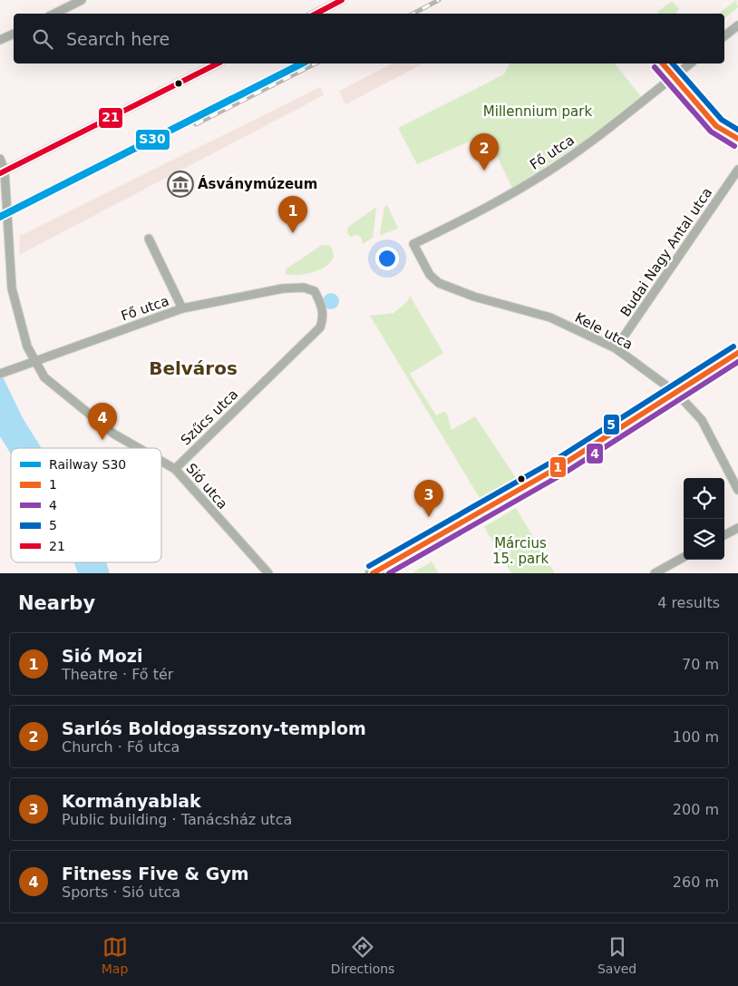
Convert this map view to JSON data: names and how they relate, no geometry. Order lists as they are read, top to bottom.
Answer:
{
  "streets": {
    "street": [
      "Fő utca",
      "Budai Nagy Antal utca",
      "Kele utca",
      "Szűcs utca",
      "Sió utca"
    ]
  },
  "crossings": [
    ["Fő utca", "Kele utca"],
    ["Fő utca", "Szűcs utca"],
    ["Fő utca", "Sió utca"],
    ["Budai Nagy Antal utca", "Kele utca"],
    ["Szűcs utca", "Sió utca"]
  ],
  "districts": ["Belváros"],
  "parks": ["Millennium park", "Március 15. park"],
  "places": {
    "museum": ["Ásványmúzeum"]
  },
  "lines": [
    "transit line 21",
    "rail line S30",
    "transit line 1",
    "transit line 5",
    "transit line 4"
  ],
  "legend": [
    "Railway S30",
    "1",
    "4",
    "5",
    "21"
  ],
  "page": {
    "search": "Search here",
    "pins": [
      "2",
      "1",
      "4",
      "3"
    ],
    "heading": ["Nearby", "4 results"],
    "list": [
      {
        "mark": "1",
        "name": "Sió Mozi",
        "note": "Theatre · Fő tér",
        "value": "70 m"
      },
      {
        "mark": "2",
        "name": "Sarlós Boldogasszony-templom",
        "note": "Church · Fő utca",
        "value": "100 m"
      },
      {
        "mark": "3",
        "name": "Kormányablak",
        "note": "Public building · Tanácsház utca",
        "value": "200 m"
      },
      {
        "mark": "4",
        "name": "Fitness Five & Gym",
        "note": "Sports · Sió utca",
        "value": "260 m"
      }
    ],
    "nav": ["Map", "Directions", "Saved"]
  }
}
